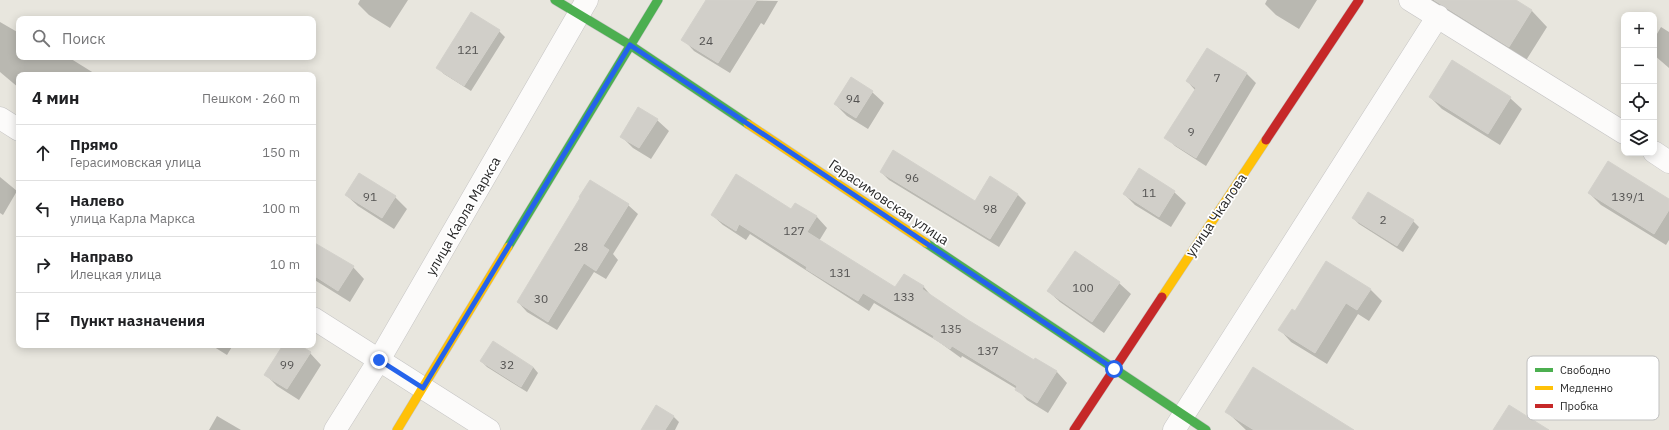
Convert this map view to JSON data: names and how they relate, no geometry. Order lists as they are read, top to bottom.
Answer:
{
  "streets": {
    "street": ["Герасимовская улица", "улица Чкалова", "улица Карла Маркса"]
  },
  "crossings": [
    ["Герасимовская улица", "улица Чкалова"],
    ["Герасимовская улица", "улица Карла Маркса"]
  ],
  "house_numbers": [
    "24",
    "121",
    "7",
    "94",
    "9",
    "96",
    "11",
    "91",
    "139/1",
    "98",
    "2",
    "127",
    "28",
    "131",
    "100",
    "133",
    "30",
    "135",
    "137",
    "99",
    "32"
  ],
  "legend": ["Свободно", "Медленно", "Пробка"],
  "page": {
    "map_buttons": ["+", "−"],
    "search": "Поиск",
    "heading": ["4 мин", "Пешком · 260 m"],
    "list": [
      ["Прямо", "Герасимовская улица", "150 m"],
      ["Налево", "улица Карла Маркса", "100 m"],
      ["Направо", "Илецкая улица", "10 m"],
      "Пункт назначения"
    ]
  }
}
